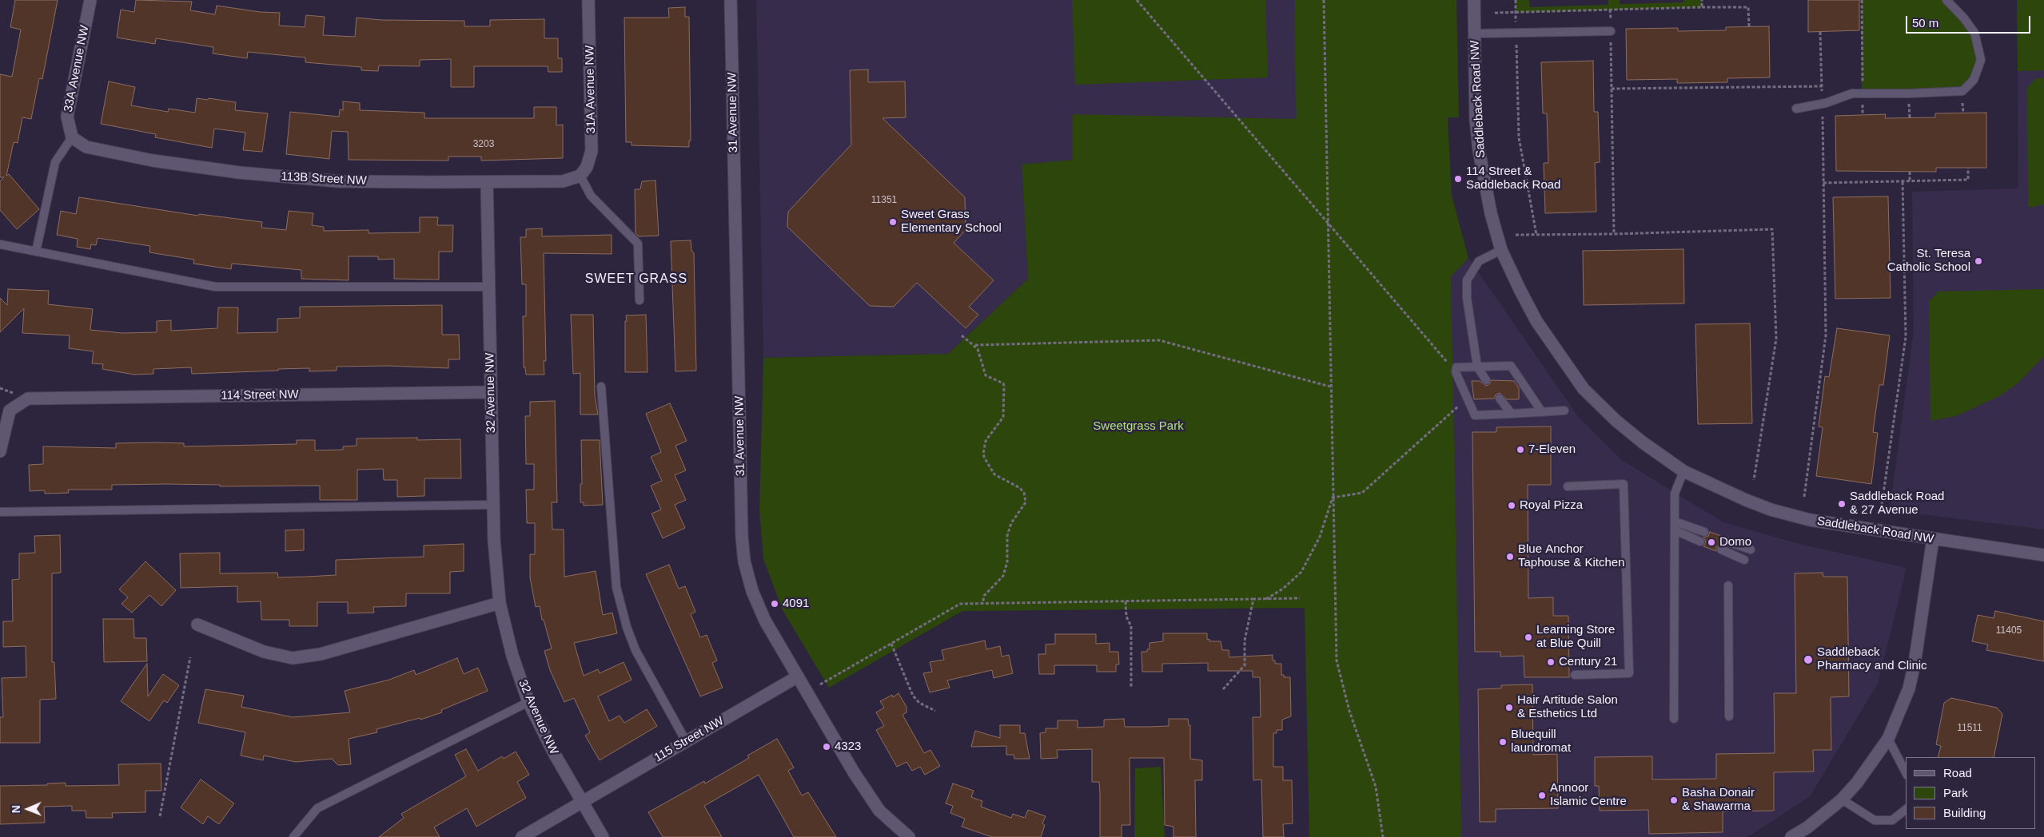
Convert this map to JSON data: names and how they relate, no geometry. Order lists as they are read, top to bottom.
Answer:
{
  "streets": {
    "street": [
      "33A Avenue NW",
      "31A Avenue NW",
      "Saddleback Road NW",
      "31 Avenue NW",
      "113B Street NW",
      "32 Avenue NW",
      "114 Street NW",
      "115 Street NW"
    ]
  },
  "crossings": [
    ["33A Avenue NW", "113B Street NW"],
    ["31A Avenue NW", "113B Street NW"],
    ["31 Avenue NW", "115 Street NW"],
    ["113B Street NW", "32 Avenue NW"],
    ["32 Avenue NW", "114 Street NW"],
    ["32 Avenue NW", "115 Street NW"]
  ],
  "districts": ["SWEET GRASS"],
  "parks": ["Sweetgrass Park"],
  "places": [
    "114 Street & Saddleback Road",
    "Sweet Grass Elementary School",
    "St. Teresa Catholic School",
    "7-Eleven",
    "Saddleback Road & 27 Avenue",
    "Royal Pizza",
    "Domo",
    "Blue Anchor Taphouse & Kitchen",
    "4091",
    "Learning Store at Blue Quill",
    "Saddleback Pharmacy and Clinic",
    "Century 21",
    "Hair Artitude Salon & Esthetics Ltd",
    "Bluequill laundromat",
    "4323",
    "Annoor Islamic Centre",
    "Basha Donair & Shawarma"
  ],
  "house_numbers": [
    "3203",
    "11351",
    "11405",
    "11511"
  ],
  "legend": ["Road", "Park", "Building"],
  "scale_bar": "50 m",
  "north": "left"
}
